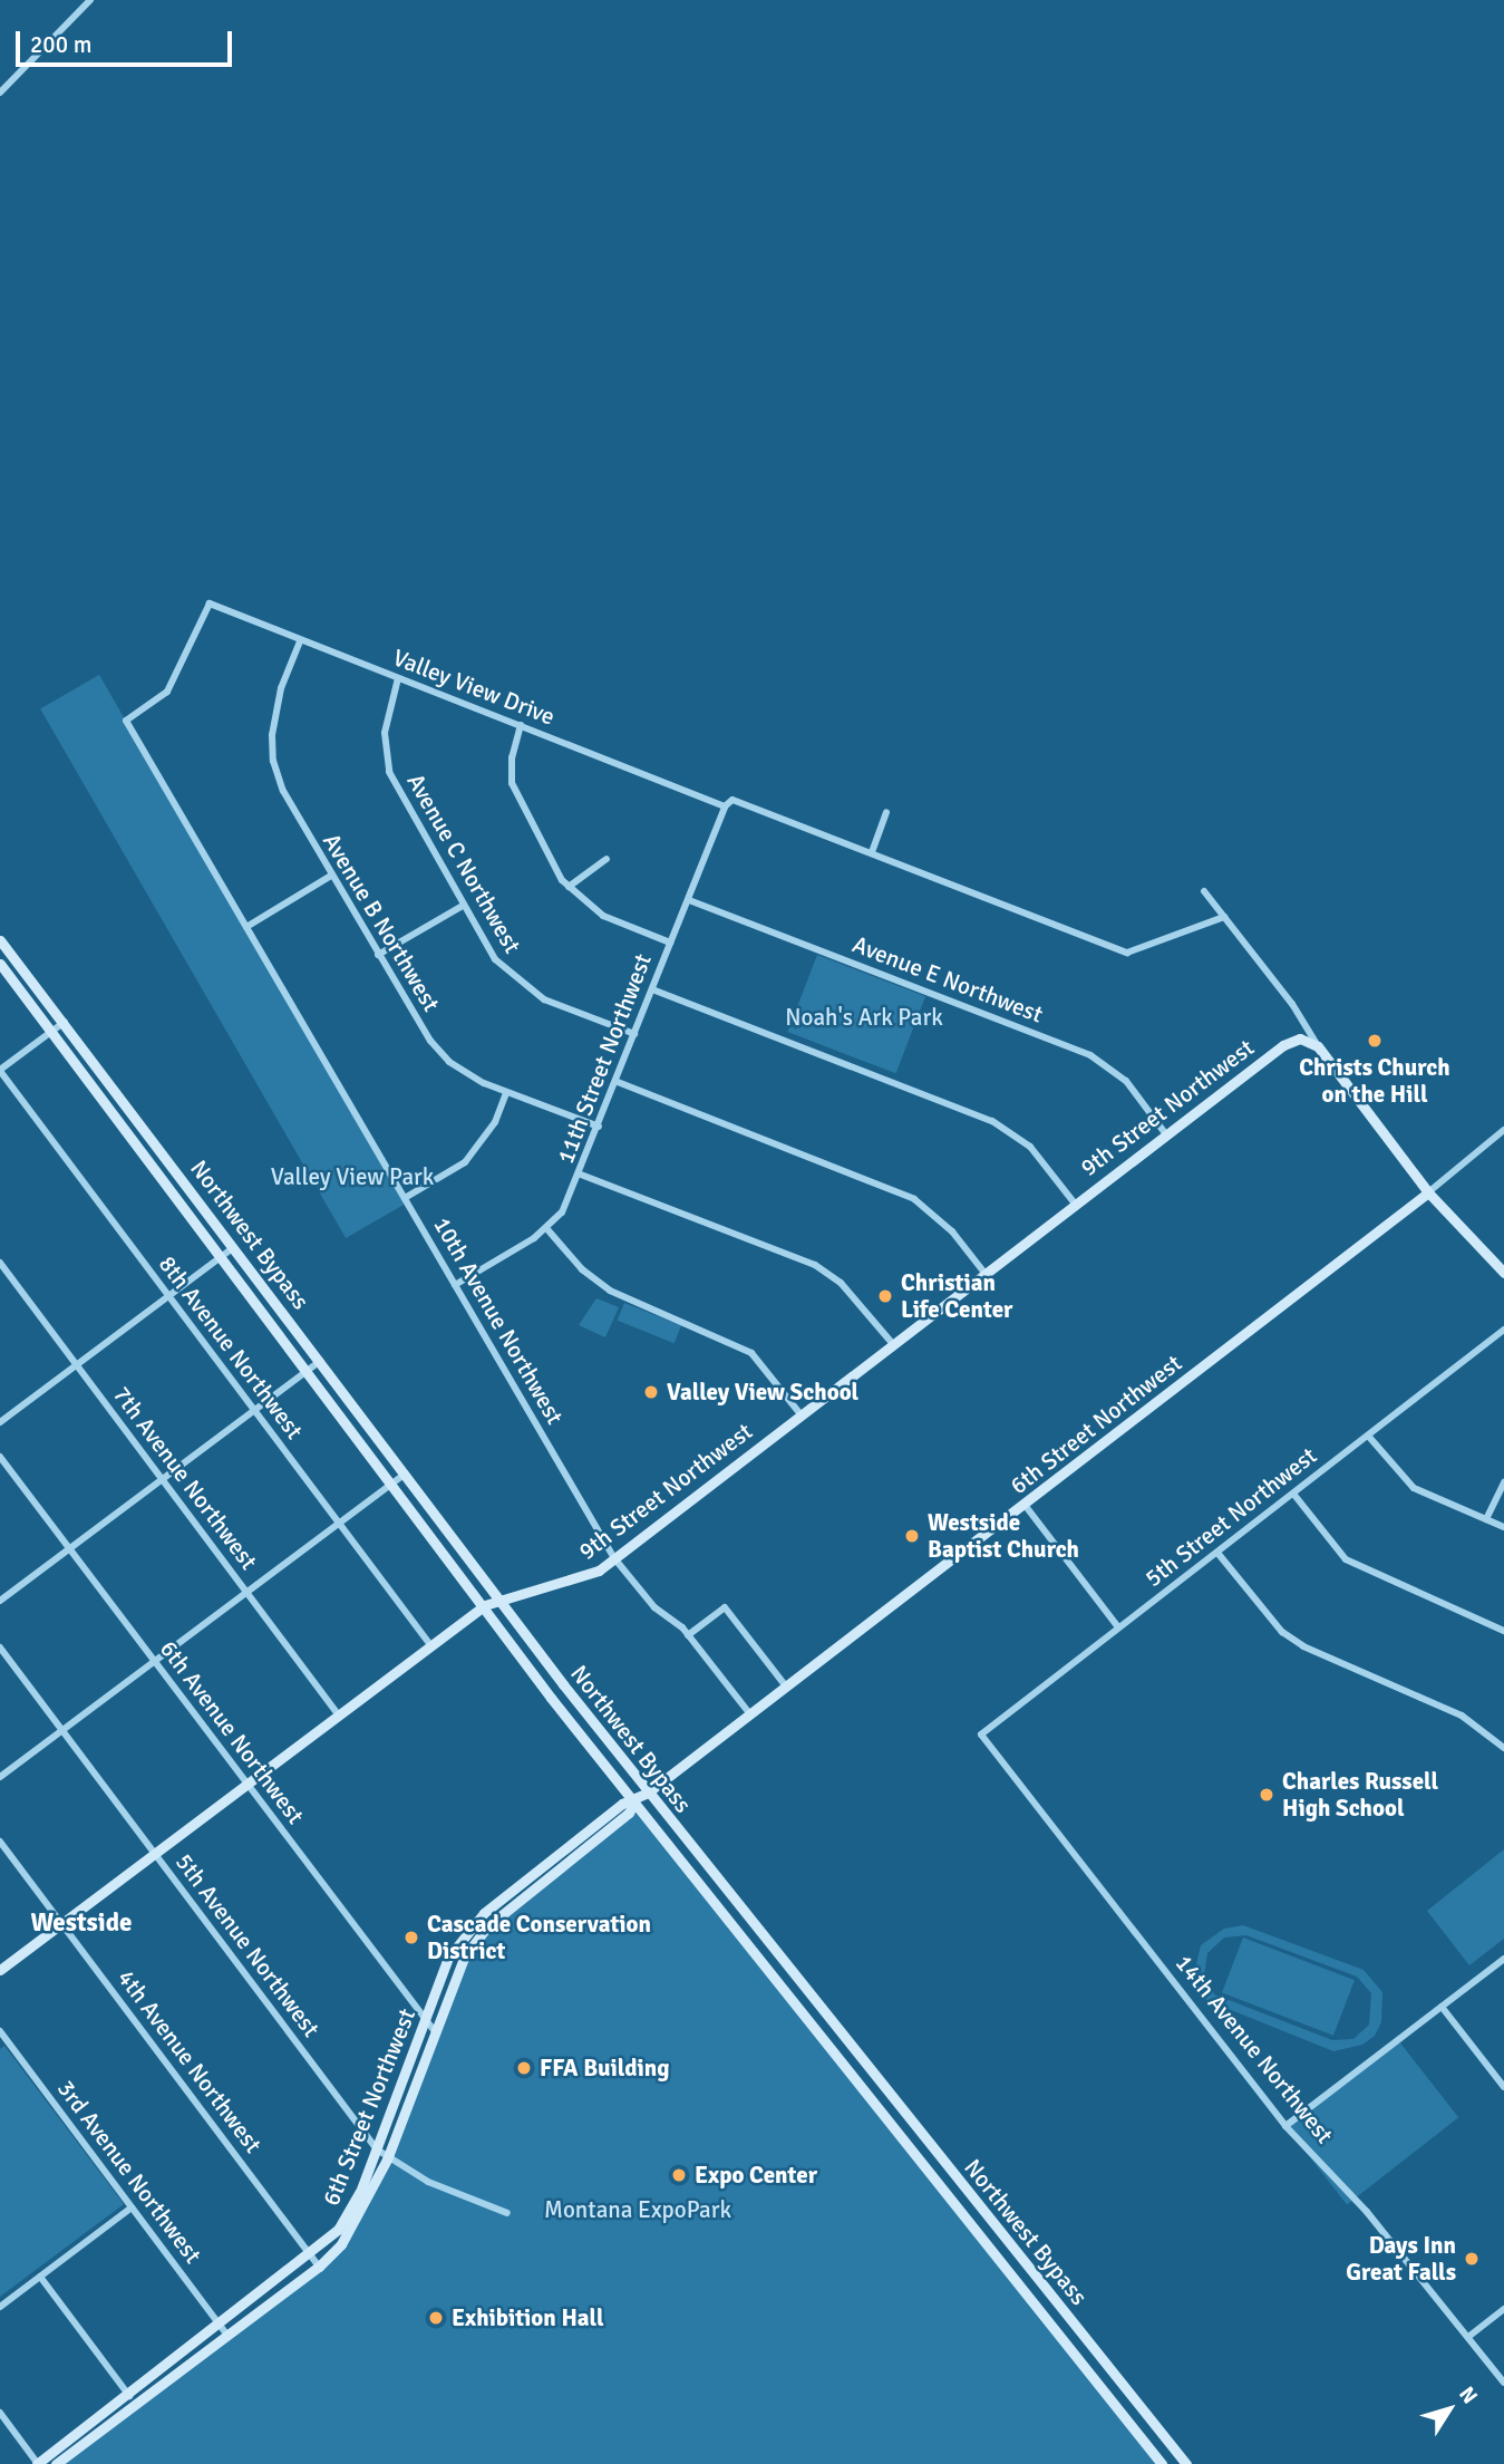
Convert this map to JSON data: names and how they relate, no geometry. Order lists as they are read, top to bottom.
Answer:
{
  "streets": {
    "main road": ["9th Street Northwest", "Northwest Bypass", "6th Street Northwest"],
    "street": [
      "Valley View Drive",
      "Avenue C Northwest",
      "Avenue B Northwest",
      "Avenue E Northwest",
      "11th Street Northwest",
      "10th Avenue Northwest",
      "8th Avenue Northwest",
      "7th Avenue Northwest",
      "5th Street Northwest",
      "6th Avenue Northwest",
      "5th Avenue Northwest",
      "14th Avenue Northwest",
      "4th Avenue Northwest",
      "3rd Avenue Northwest"
    ]
  },
  "crossings": [
    ["Valley View Drive", "Avenue C Northwest"],
    ["Valley View Drive", "Avenue B Northwest"],
    ["Valley View Drive", "11th Street Northwest"],
    ["Valley View Drive", "10th Avenue Northwest"],
    ["Avenue C Northwest", "11th Street Northwest"],
    ["Avenue B Northwest", "11th Street Northwest"],
    ["Avenue E Northwest", "11th Street Northwest"],
    ["Avenue E Northwest", "9th Street Northwest"],
    ["11th Street Northwest", "10th Avenue Northwest"],
    ["9th Street Northwest", "Northwest Bypass"],
    ["9th Street Northwest", "10th Avenue Northwest"],
    ["9th Street Northwest", "8th Avenue Northwest"],
    ["9th Street Northwest", "7th Avenue Northwest"],
    ["9th Street Northwest", "6th Avenue Northwest"],
    ["9th Street Northwest", "5th Avenue Northwest"],
    ["9th Street Northwest", "4th Avenue Northwest"],
    ["Northwest Bypass", "6th Street Northwest"],
    ["10th Avenue Northwest", "6th Street Northwest"],
    ["6th Street Northwest", "6th Avenue Northwest"],
    ["6th Street Northwest", "5th Avenue Northwest"],
    ["6th Street Northwest", "4th Avenue Northwest"],
    ["6th Street Northwest", "3rd Avenue Northwest"],
    ["5th Street Northwest", "14th Avenue Northwest"]
  ],
  "districts": ["Westside"],
  "parks": ["Noah's Ark Park", "Valley View Park", "Montana ExpoPark"],
  "places": [
    "Christs Church on the Hill",
    "Christian Life Center",
    "Valley View School",
    "Westside Baptist Church",
    "Charles Russell High School",
    "Cascade Conservation District",
    "FFA Building",
    "Expo Center",
    "Days Inn Great Falls",
    "Exhibition Hall"
  ],
  "scale_bar": "200 m",
  "north": "top right"
}
